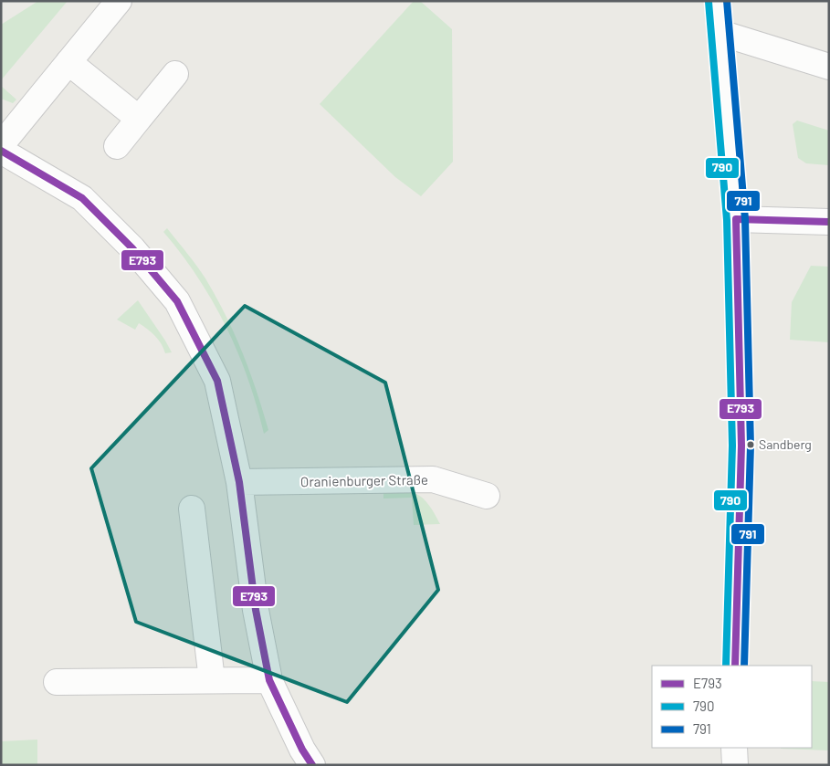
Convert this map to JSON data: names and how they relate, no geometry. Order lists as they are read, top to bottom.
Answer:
{
  "streets": {
    "street": ["Oranienburger Straße"]
  },
  "places": ["Sandberg"],
  "lines": ["transit line 791", "transit line 790", "transit line E793"],
  "legend": ["E793", "790", "791"]
}
